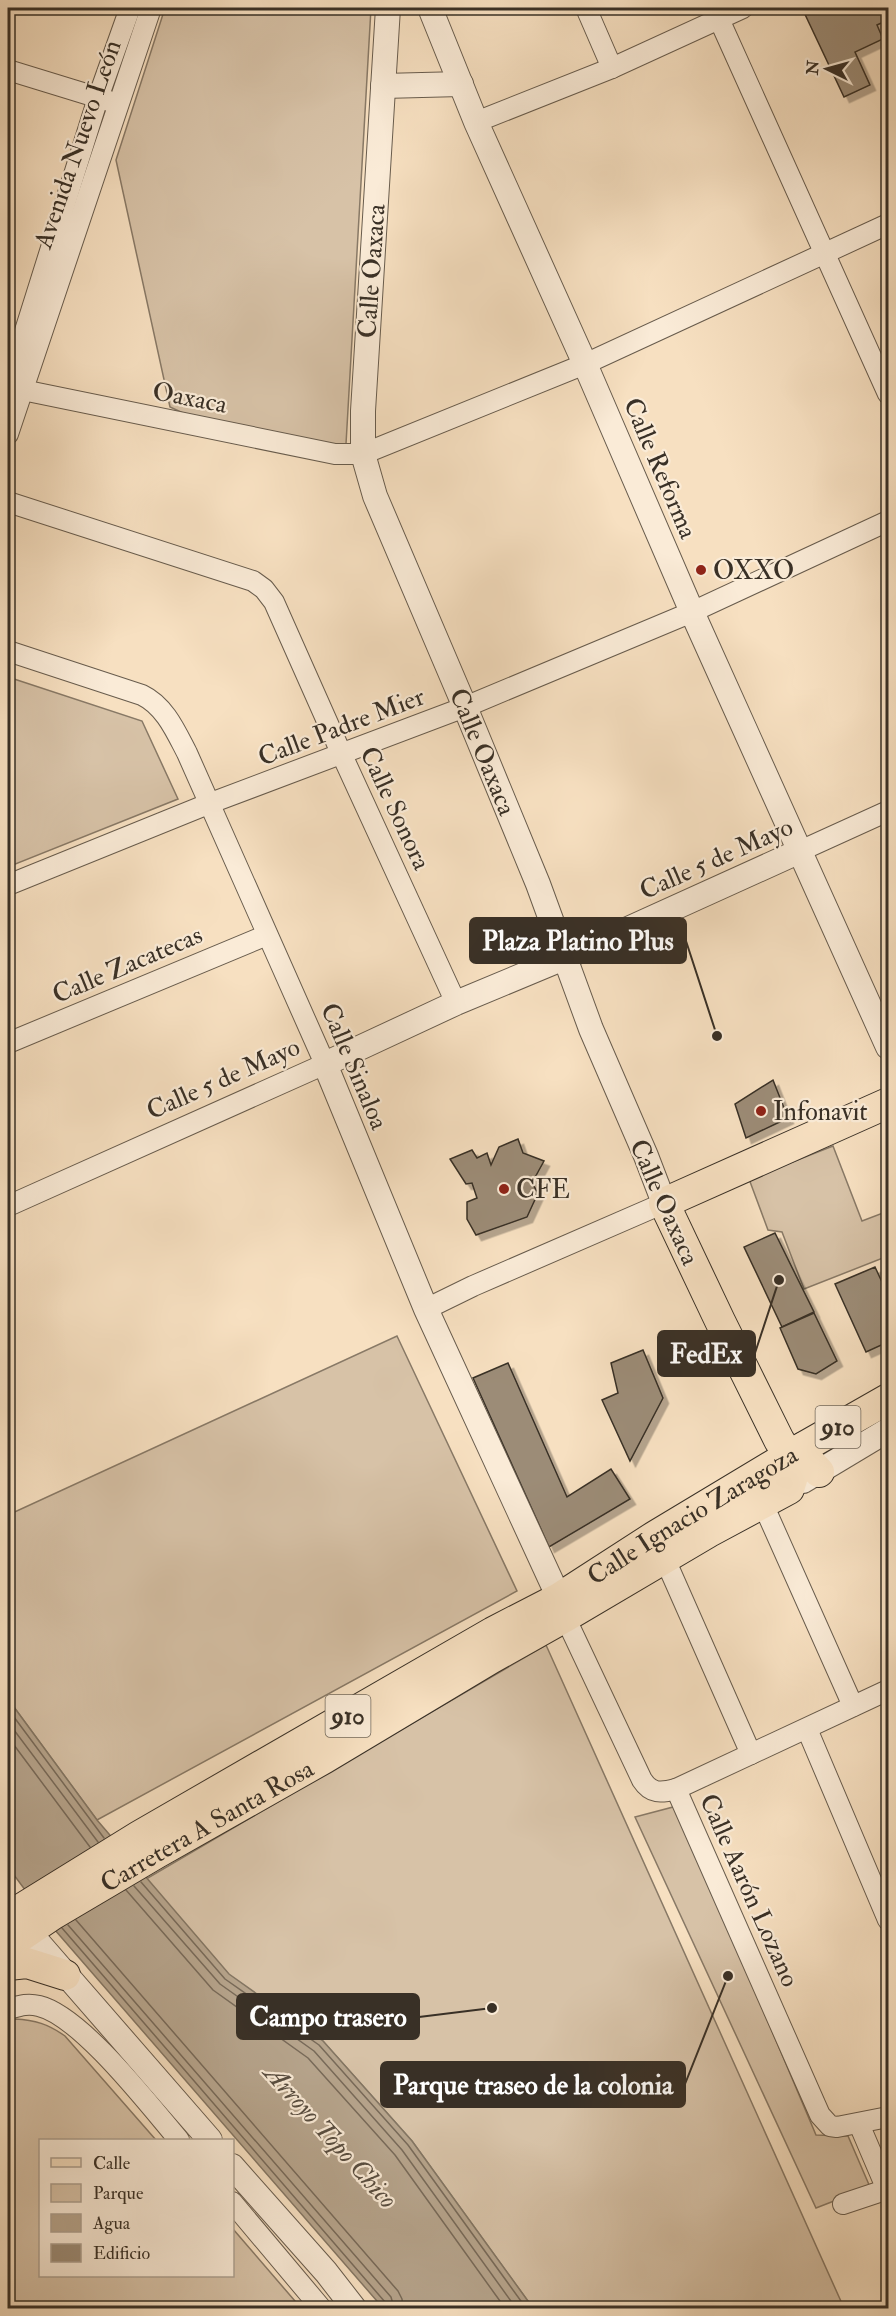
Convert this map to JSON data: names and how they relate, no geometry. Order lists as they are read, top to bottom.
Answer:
{
  "streets": {
    "main road": [
      "Calle Oaxaca",
      "910",
      "Calle Ignacio Zaragoza",
      "Carretera A Santa Rosa"
    ],
    "street": [
      "Avenida Nuevo León",
      "Oaxaca",
      "Calle Reforma",
      "Calle Padre Mier",
      "Calle Sonora",
      "Calle 5 de Mayo",
      "Calle Zacatecas",
      "Calle Sinaloa",
      "Calle Aarón Lozano"
    ]
  },
  "crossings": [
    ["Avenida Nuevo León", "Oaxaca"],
    ["Calle Oaxaca", "Oaxaca"],
    ["Calle Oaxaca", "Calle Padre Mier"],
    ["Calle Oaxaca", "Calle 5 de Mayo"],
    ["Calle Oaxaca", "Calle Ignacio Zaragoza"],
    ["Calle Reforma", "Calle Padre Mier"],
    ["Calle Reforma", "Calle 5 de Mayo"],
    ["Calle Padre Mier", "Calle Sonora"],
    ["Calle Padre Mier", "Calle Sinaloa"],
    ["Calle Sonora", "Calle 5 de Mayo"],
    ["Calle 5 de Mayo", "Calle Sinaloa"],
    ["Calle Zacatecas", "Calle Sinaloa"],
    ["Calle Sinaloa", "910"],
    ["Calle Sinaloa", "Carretera A Santa Rosa"],
    ["Calle Sinaloa", "Calle Aarón Lozano"],
    ["910", "Calle Ignacio Zaragoza"],
    ["910", "Carretera A Santa Rosa"],
    ["910", "Calle Aarón Lozano"],
    ["Carretera A Santa Rosa", "Calle Aarón Lozano"]
  ],
  "water": ["Arroyo Topo Chico"],
  "places": [
    "OXXO",
    "Plaza Platino Plus",
    "Infonavit",
    "CFE",
    "FedEx",
    "Parque traseo de la colonia",
    "Campo trasero"
  ],
  "legend": [
    "Calle",
    "Parque",
    "Agua",
    "Edificio"
  ],
  "north": "left"
}
